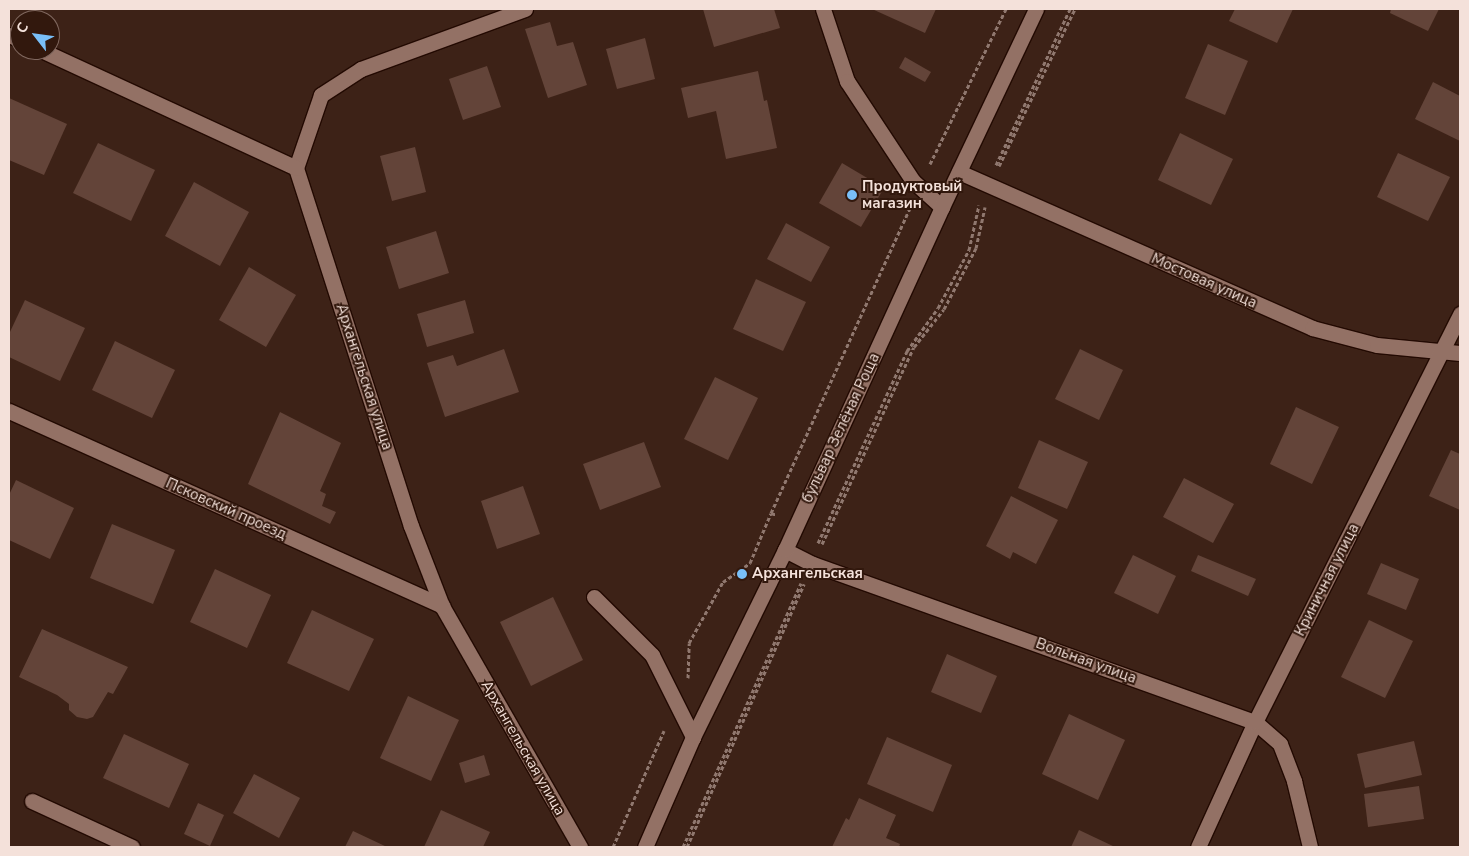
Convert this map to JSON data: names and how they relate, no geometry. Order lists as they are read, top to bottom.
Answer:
{
  "streets": {
    "street": [
      "Мостовая улица",
      "Архангельская улица",
      "бульвар Зелёная Роща",
      "Псковский проезд",
      "Криничная улица",
      "Вольная улица"
    ]
  },
  "crossings": [
    ["Мостовая улица", "бульвар Зелёная Роща"],
    ["Мостовая улица", "Криничная улица"],
    ["Архангельская улица", "Псковский проезд"],
    ["бульвар Зелёная Роща", "Вольная улица"],
    ["Криничная улица", "Вольная улица"]
  ],
  "places": ["Продуктовый магазин", "Архангельская"],
  "north": "top left"
}
